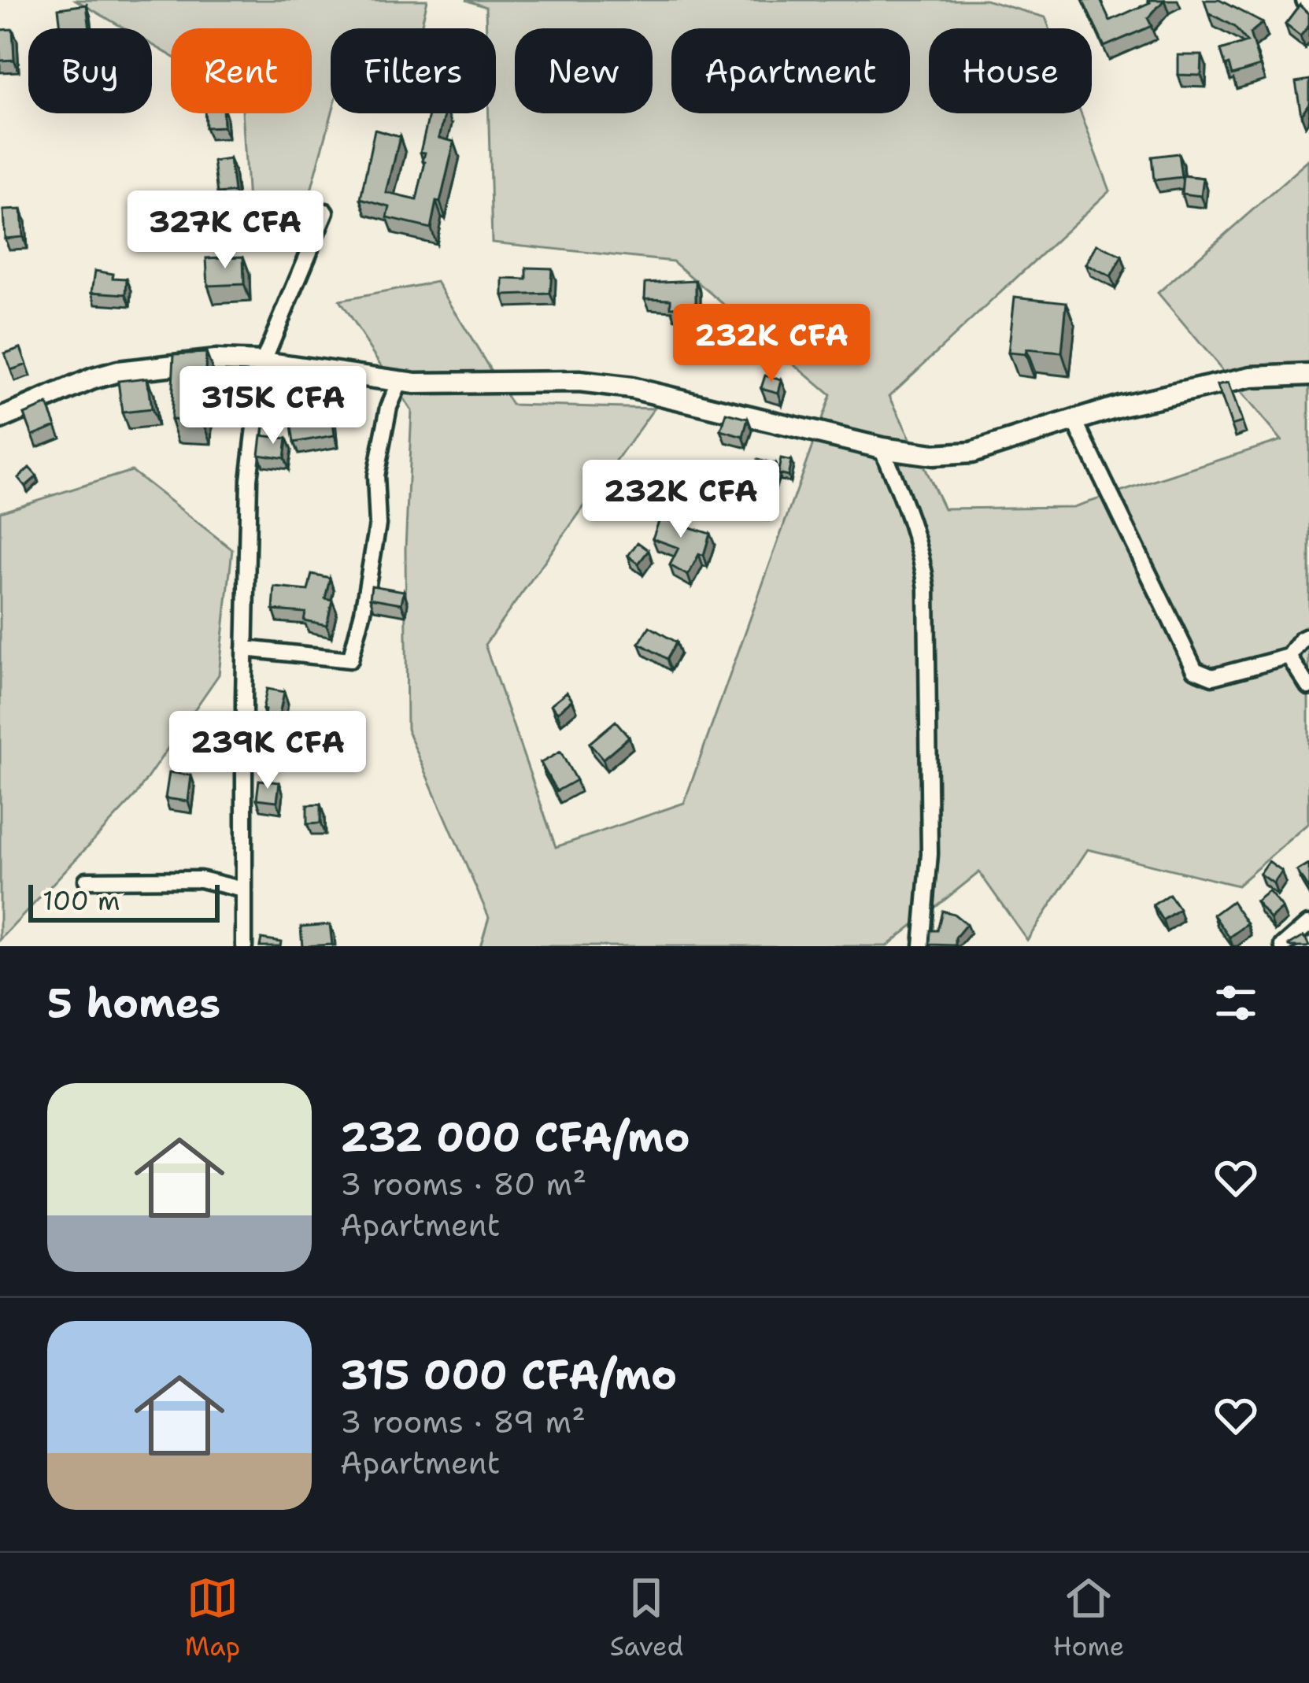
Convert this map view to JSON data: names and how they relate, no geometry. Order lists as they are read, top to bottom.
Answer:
{
  "scale_bar": "100 m",
  "page": {
    "chip": [
      "Buy",
      "Rent",
      "Filters",
      "New",
      "Apartment",
      "House"
    ],
    "price": [
      "327K CFA",
      "232K CFA",
      "315K CFA",
      "232K CFA",
      "239K CFA"
    ],
    "scale": "100 m",
    "heading": "5 homes",
    "list": [
      {
        "name": "232 000 CFA/mo",
        "note": "3 rooms · 80 m² · Apartment"
      },
      {
        "name": "315 000 CFA/mo",
        "note": "3 rooms · 89 m² · Apartment"
      }
    ],
    "tabs": ["Map", "Saved", "Home"]
  }
}
